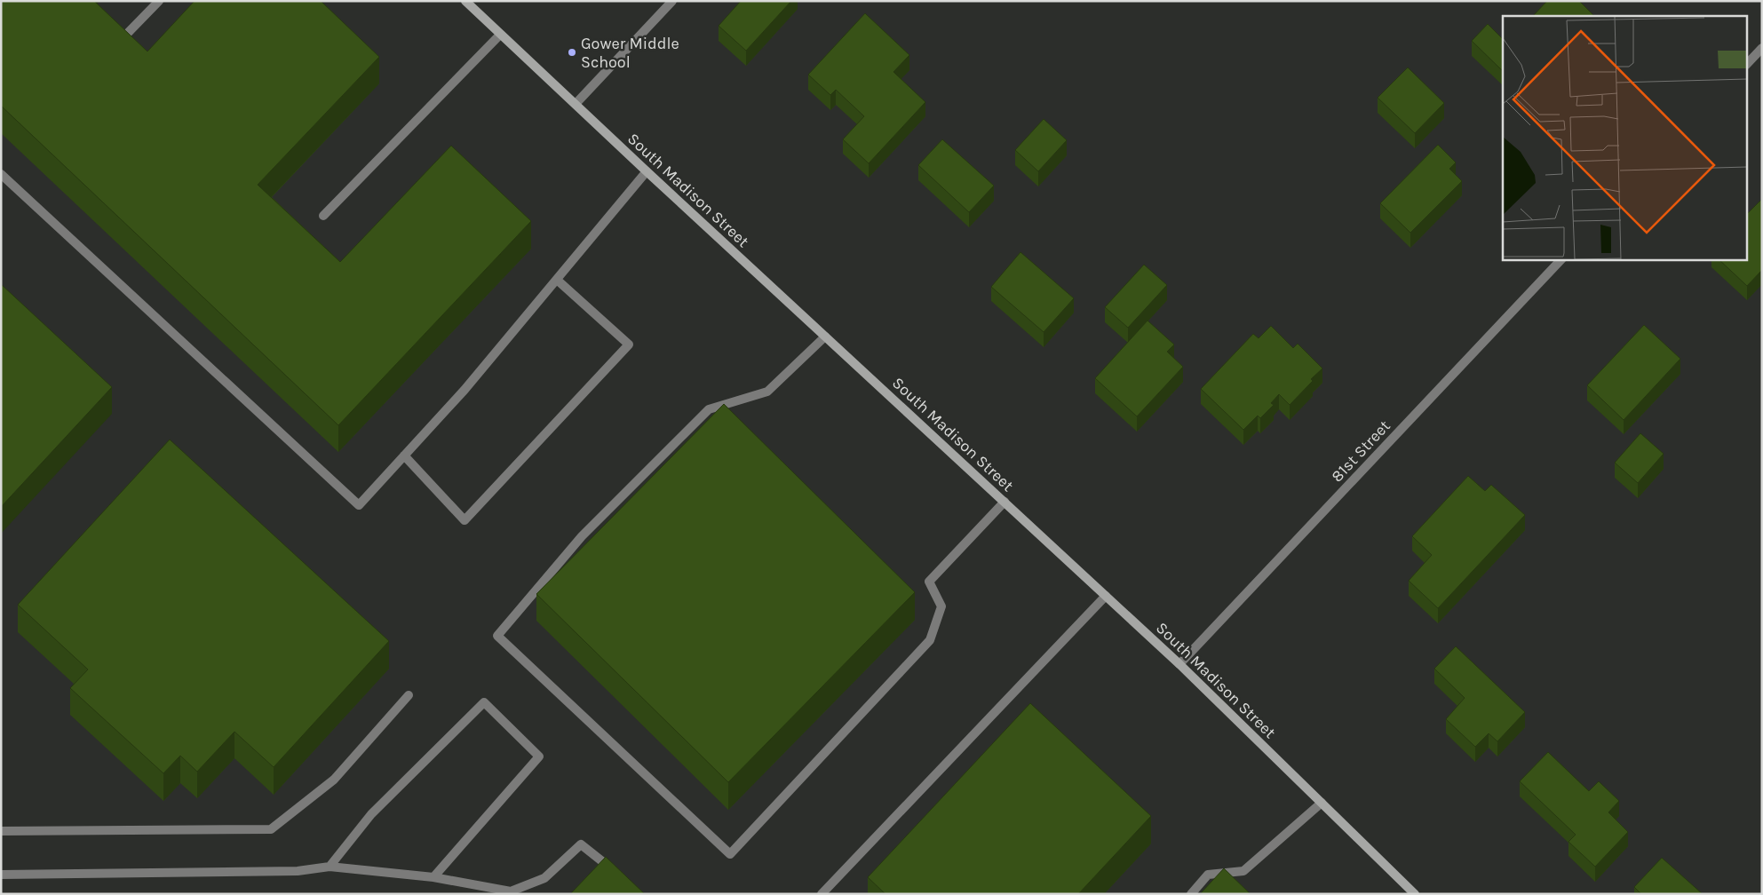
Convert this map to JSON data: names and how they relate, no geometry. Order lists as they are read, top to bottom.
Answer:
{
  "streets": {
    "street": ["South Madison Street", "81st Street"]
  },
  "crossings": [
    ["South Madison Street", "81st Street"]
  ],
  "places": ["Gower Middle School"]
}
